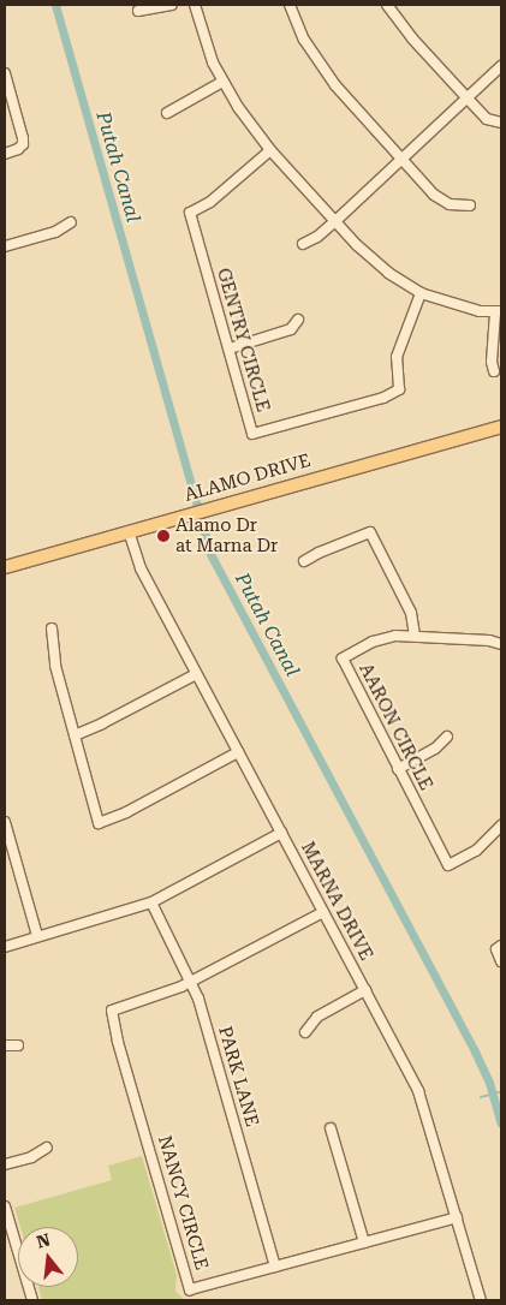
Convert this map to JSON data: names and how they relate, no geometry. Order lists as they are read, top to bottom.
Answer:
{
  "streets": {
    "main road": ["ALAMO DRIVE"],
    "street": [
      "GENTRY CIRCLE",
      "AARON CIRCLE",
      "MARNA DRIVE",
      "PARK LANE",
      "NANCY CIRCLE"
    ]
  },
  "crossings": [
    ["ALAMO DRIVE", "MARNA DRIVE"],
    ["MARNA DRIVE", "NANCY CIRCLE"],
    ["PARK LANE", "NANCY CIRCLE"]
  ],
  "water": ["Putah Canal"],
  "places": ["Alamo Dr at Marna Dr"],
  "north": "top"
}
